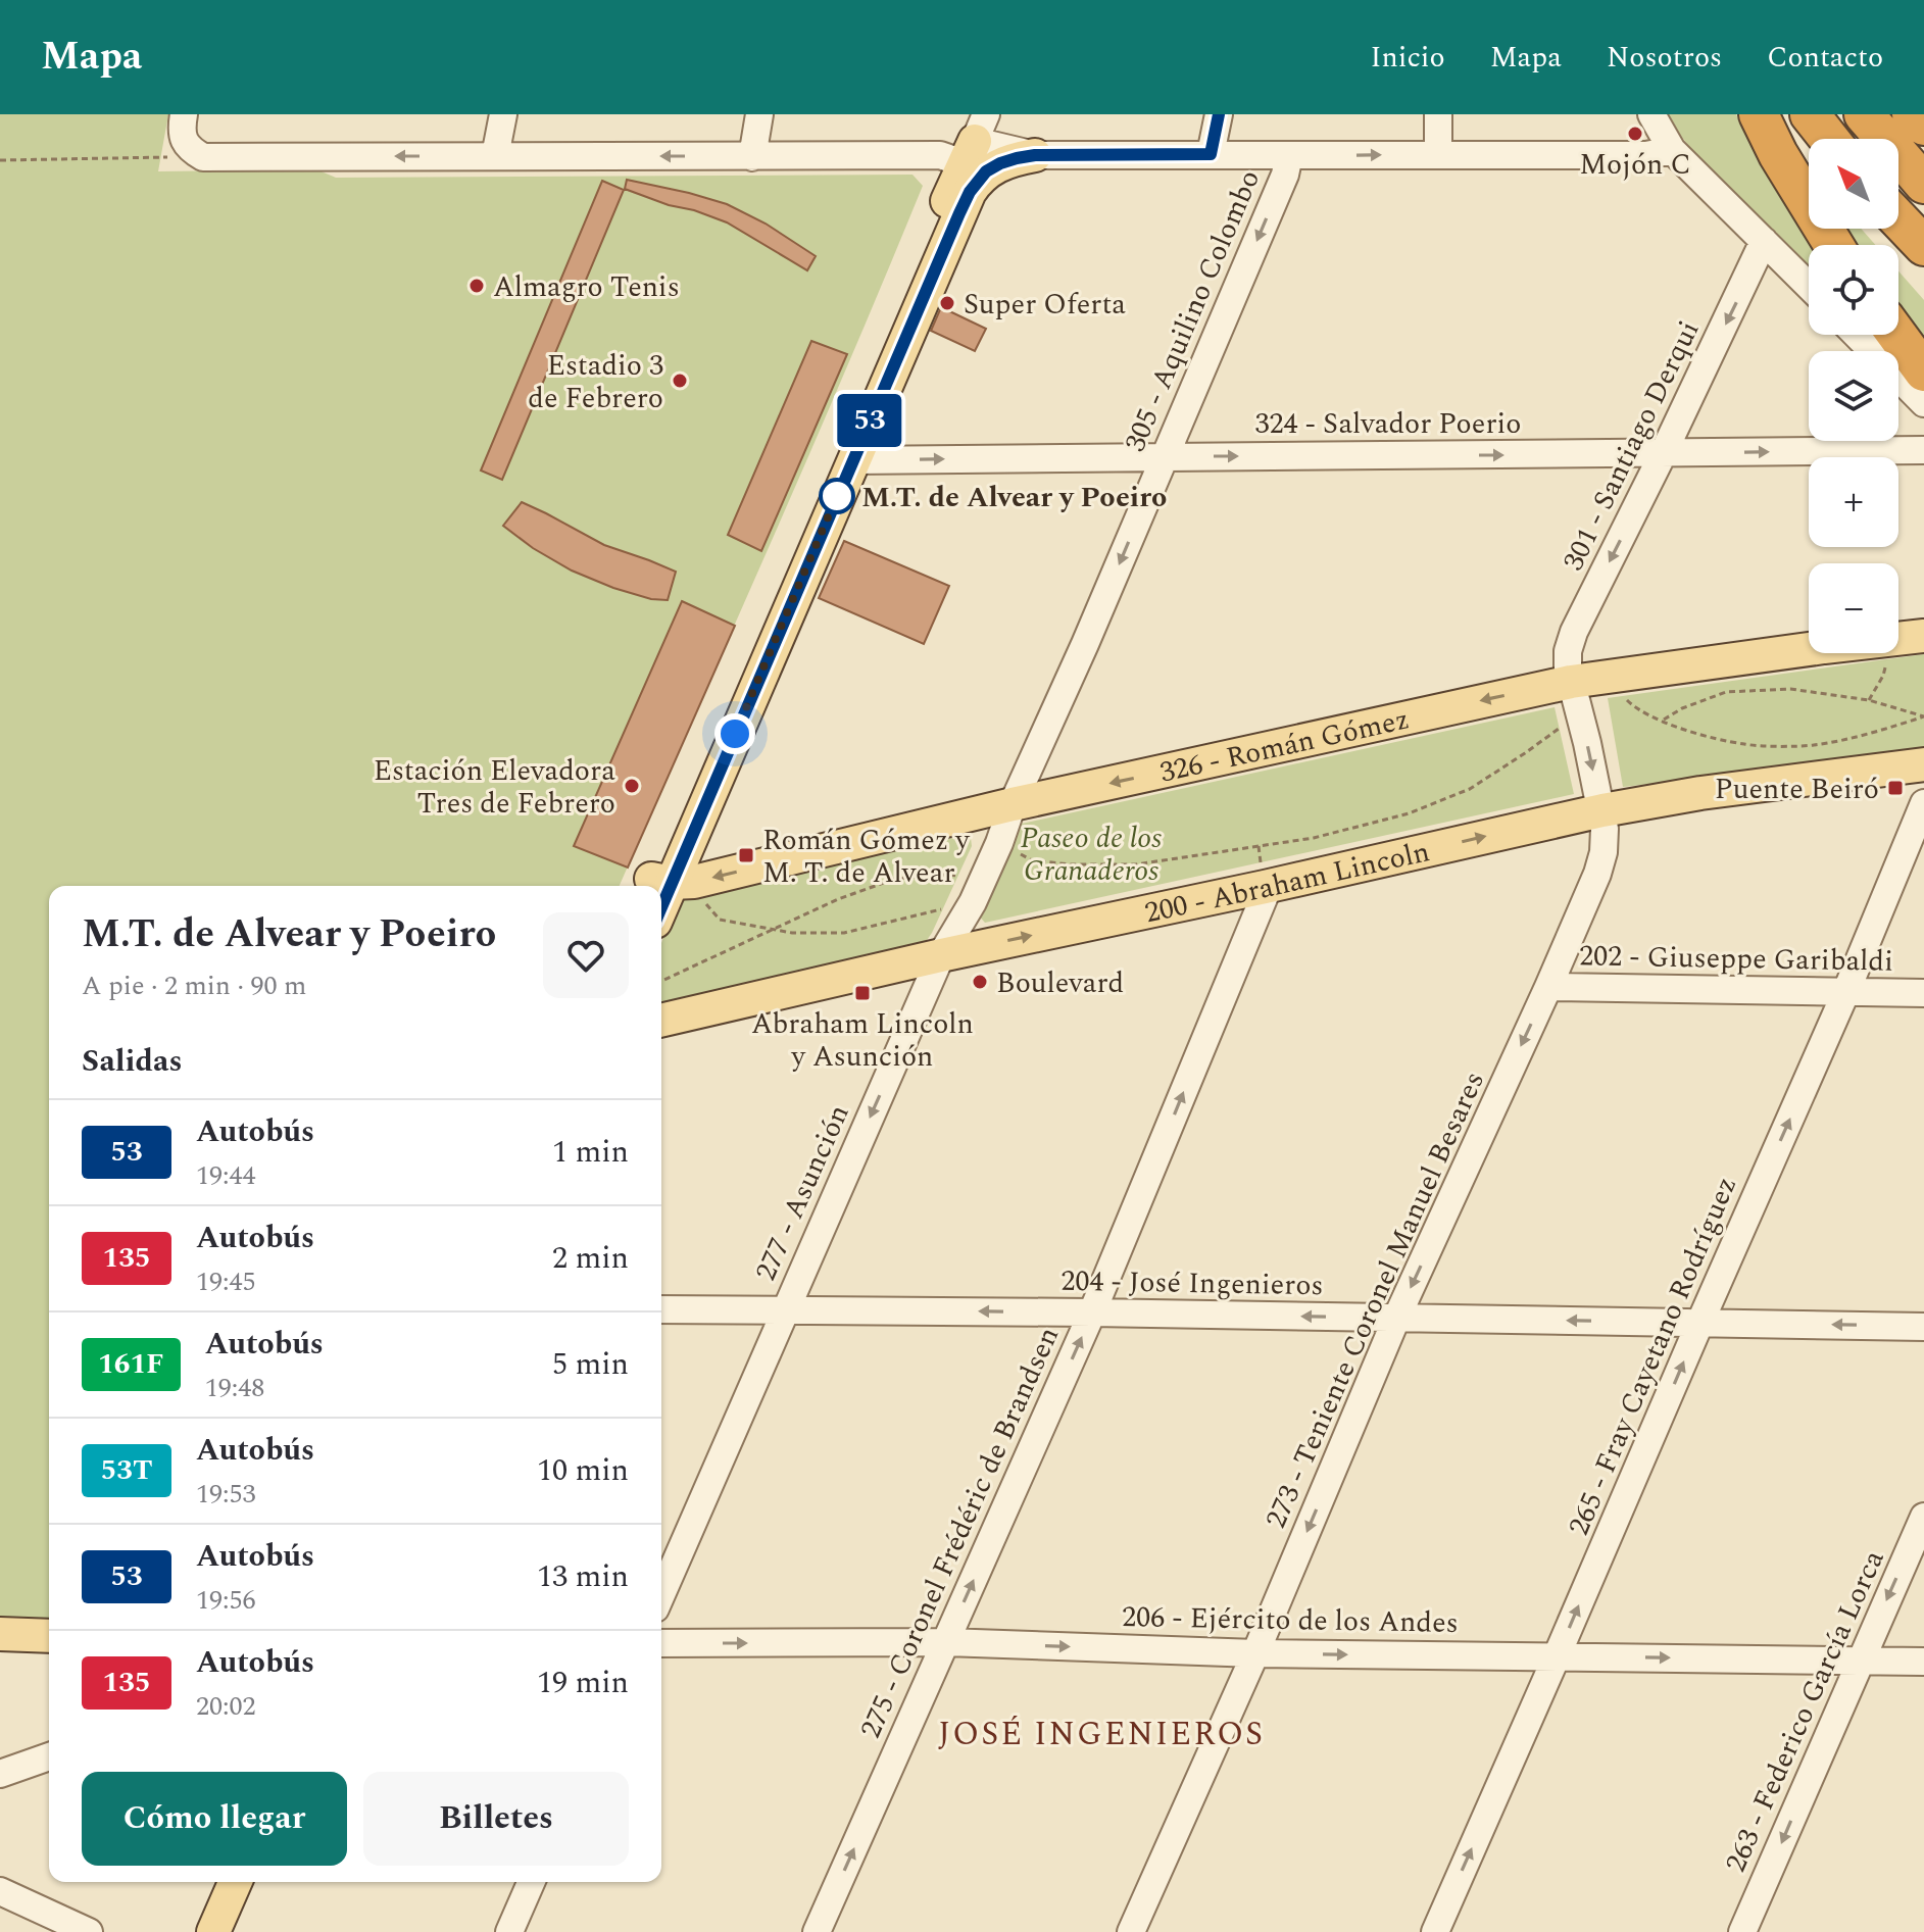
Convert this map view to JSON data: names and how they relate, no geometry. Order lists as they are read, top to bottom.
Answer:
{
  "streets": {
    "main road": ["326 - Román Gómez", "200 - Abraham Lincoln"],
    "street": [
      "305 - Aquilino Colombo",
      "324 - Salvador Poerio",
      "301 - Santiago Derqui",
      "202 - Giuseppe Garibaldi",
      "277 - Asunción",
      "204 - José Ingenieros",
      "273 - Teniente Coronel Manuel Besares",
      "265 - Fray Cayetano Rodríguez",
      "275 - Coronel Frédéric de Brandsen",
      "206 - Ejército de los Andes",
      "263 - Federico García Lorca"
    ]
  },
  "crossings": [
    ["305 - Aquilino Colombo", "324 - Salvador Poerio"],
    ["305 - Aquilino Colombo", "326 - Román Gómez"],
    ["305 - Aquilino Colombo", "277 - Asunción"],
    ["324 - Salvador Poerio", "301 - Santiago Derqui"],
    ["301 - Santiago Derqui", "326 - Román Gómez"],
    ["301 - Santiago Derqui", "273 - Teniente Coronel Manuel Besares"],
    ["326 - Román Gómez", "277 - Asunción"],
    ["326 - Román Gómez", "273 - Teniente Coronel Manuel Besares"],
    ["200 - Abraham Lincoln", "277 - Asunción"],
    ["200 - Abraham Lincoln", "273 - Teniente Coronel Manuel Besares"],
    ["200 - Abraham Lincoln", "275 - Coronel Frédéric de Brandsen"],
    ["202 - Giuseppe Garibaldi", "273 - Teniente Coronel Manuel Besares"],
    ["202 - Giuseppe Garibaldi", "265 - Fray Cayetano Rodríguez"],
    ["277 - Asunción", "204 - José Ingenieros"],
    ["204 - José Ingenieros", "273 - Teniente Coronel Manuel Besares"],
    ["204 - José Ingenieros", "265 - Fray Cayetano Rodríguez"],
    ["204 - José Ingenieros", "275 - Coronel Frédéric de Brandsen"],
    ["273 - Teniente Coronel Manuel Besares", "206 - Ejército de los Andes"],
    ["265 - Fray Cayetano Rodríguez", "206 - Ejército de los Andes"],
    ["275 - Coronel Frédéric de Brandsen", "206 - Ejército de los Andes"],
    ["206 - Ejército de los Andes", "263 - Federico García Lorca"]
  ],
  "one_way": [
    "305 - Aquilino Colombo",
    "324 - Salvador Poerio",
    "301 - Santiago Derqui",
    "326 - Román Gómez",
    "200 - Abraham Lincoln",
    "277 - Asunción",
    "204 - José Ingenieros",
    "273 - Teniente Coronel Manuel Besares",
    "265 - Fray Cayetano Rodríguez",
    "275 - Coronel Frédéric de Brandsen",
    "206 - Ejército de los Andes",
    "263 - Federico García Lorca"
  ],
  "districts": ["JOSÉ INGENIEROS"],
  "parks": ["Paseo de los Granaderos"],
  "places": {
    "other": [
      "Mojón C",
      "Almagro Tenis",
      "Super Oferta",
      "Estadio 3 de Febrero",
      "M.T. de Alvear y Poeiro",
      "Estación Elevadora Tres de Febrero",
      "Boulevard"
    ],
    "transit": ["Puente Beiró", "Román Gómez y M. T. de Alvear", "Abraham Lincoln y Asunción"]
  },
  "lines": ["bus line 53"],
  "north": "top left",
  "page": {
    "header": "Mapa",
    "nav": [
      "Inicio",
      "Mapa",
      "Nosotros",
      "Contacto"
    ],
    "on_map": "53",
    "map_buttons": ["+", "−"],
    "heading": [
      ["M.T. de Alvear y Poeiro", "A pie · 2 min · 90 m"],
      "Salidas"
    ],
    "list": [
      {
        "mark": "53",
        "name": "Autobús",
        "note": "19:44",
        "value": "1 min"
      },
      {
        "mark": "135",
        "name": "Autobús",
        "note": "19:45",
        "value": "2 min"
      },
      {
        "mark": "161F",
        "name": "Autobús",
        "note": "19:48",
        "value": "5 min"
      },
      {
        "mark": "53T",
        "name": "Autobús",
        "note": "19:53",
        "value": "10 min"
      },
      {
        "mark": "53",
        "name": "Autobús",
        "note": "19:56",
        "value": "13 min"
      },
      {
        "mark": "135",
        "name": "Autobús",
        "note": "20:02",
        "value": "19 min"
      }
    ],
    "buttons": ["Cómo llegar", "Billetes"]
  }
}
